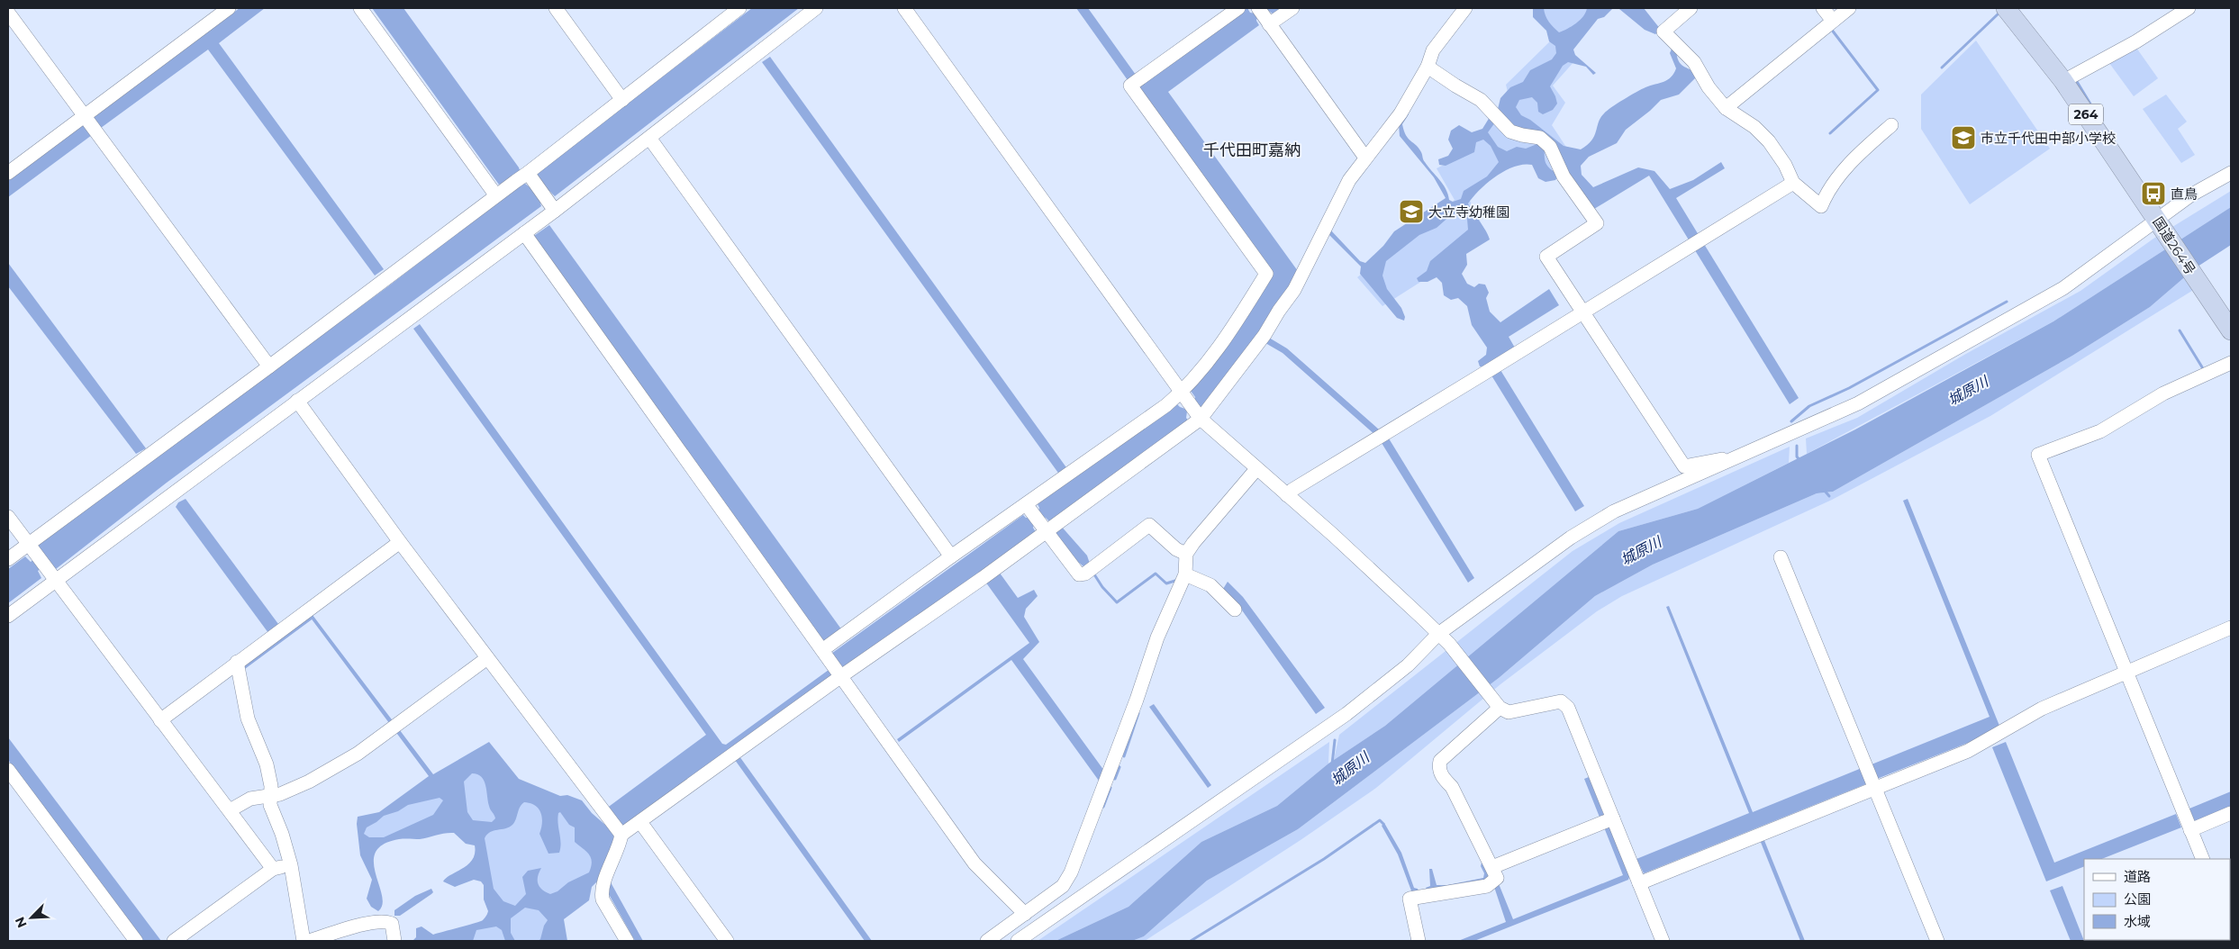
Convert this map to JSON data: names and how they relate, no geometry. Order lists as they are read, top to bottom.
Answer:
{
  "streets": {
    "highway": ["264", "国道264号"]
  },
  "districts": ["千代田町嘉納"],
  "water": ["城原川"],
  "places": {
    "school or university": ["市立千代田中部小学校", "大立寺幼稚園"],
    "bus stop": ["直鳥"]
  },
  "legend": ["道路", "公園", "水域"],
  "north": "bottom left"
}
